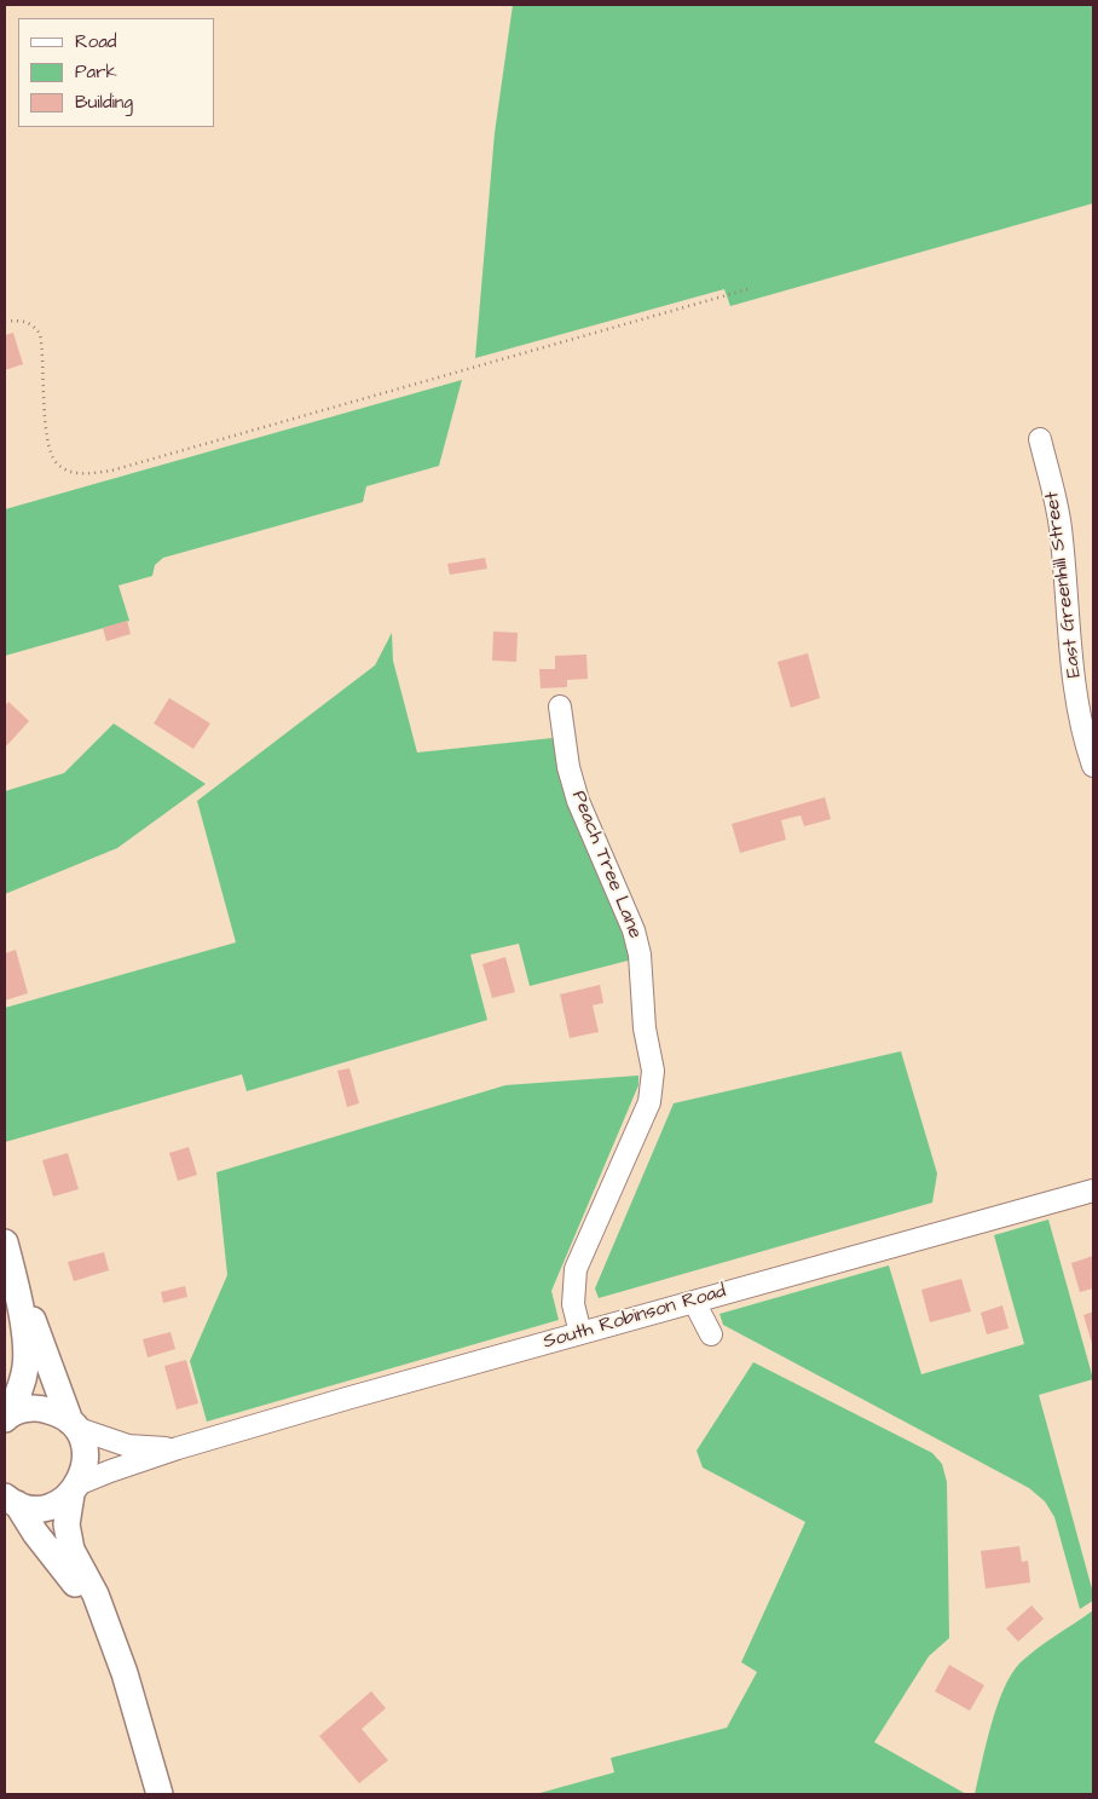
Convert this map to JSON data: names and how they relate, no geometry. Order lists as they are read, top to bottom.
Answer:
{
  "streets": {
    "street": ["East Greenhill Street", "Peach Tree Lane", "South Robinson Road"]
  },
  "crossings": [
    ["Peach Tree Lane", "South Robinson Road"]
  ],
  "legend": ["Road", "Park", "Building"]
}
